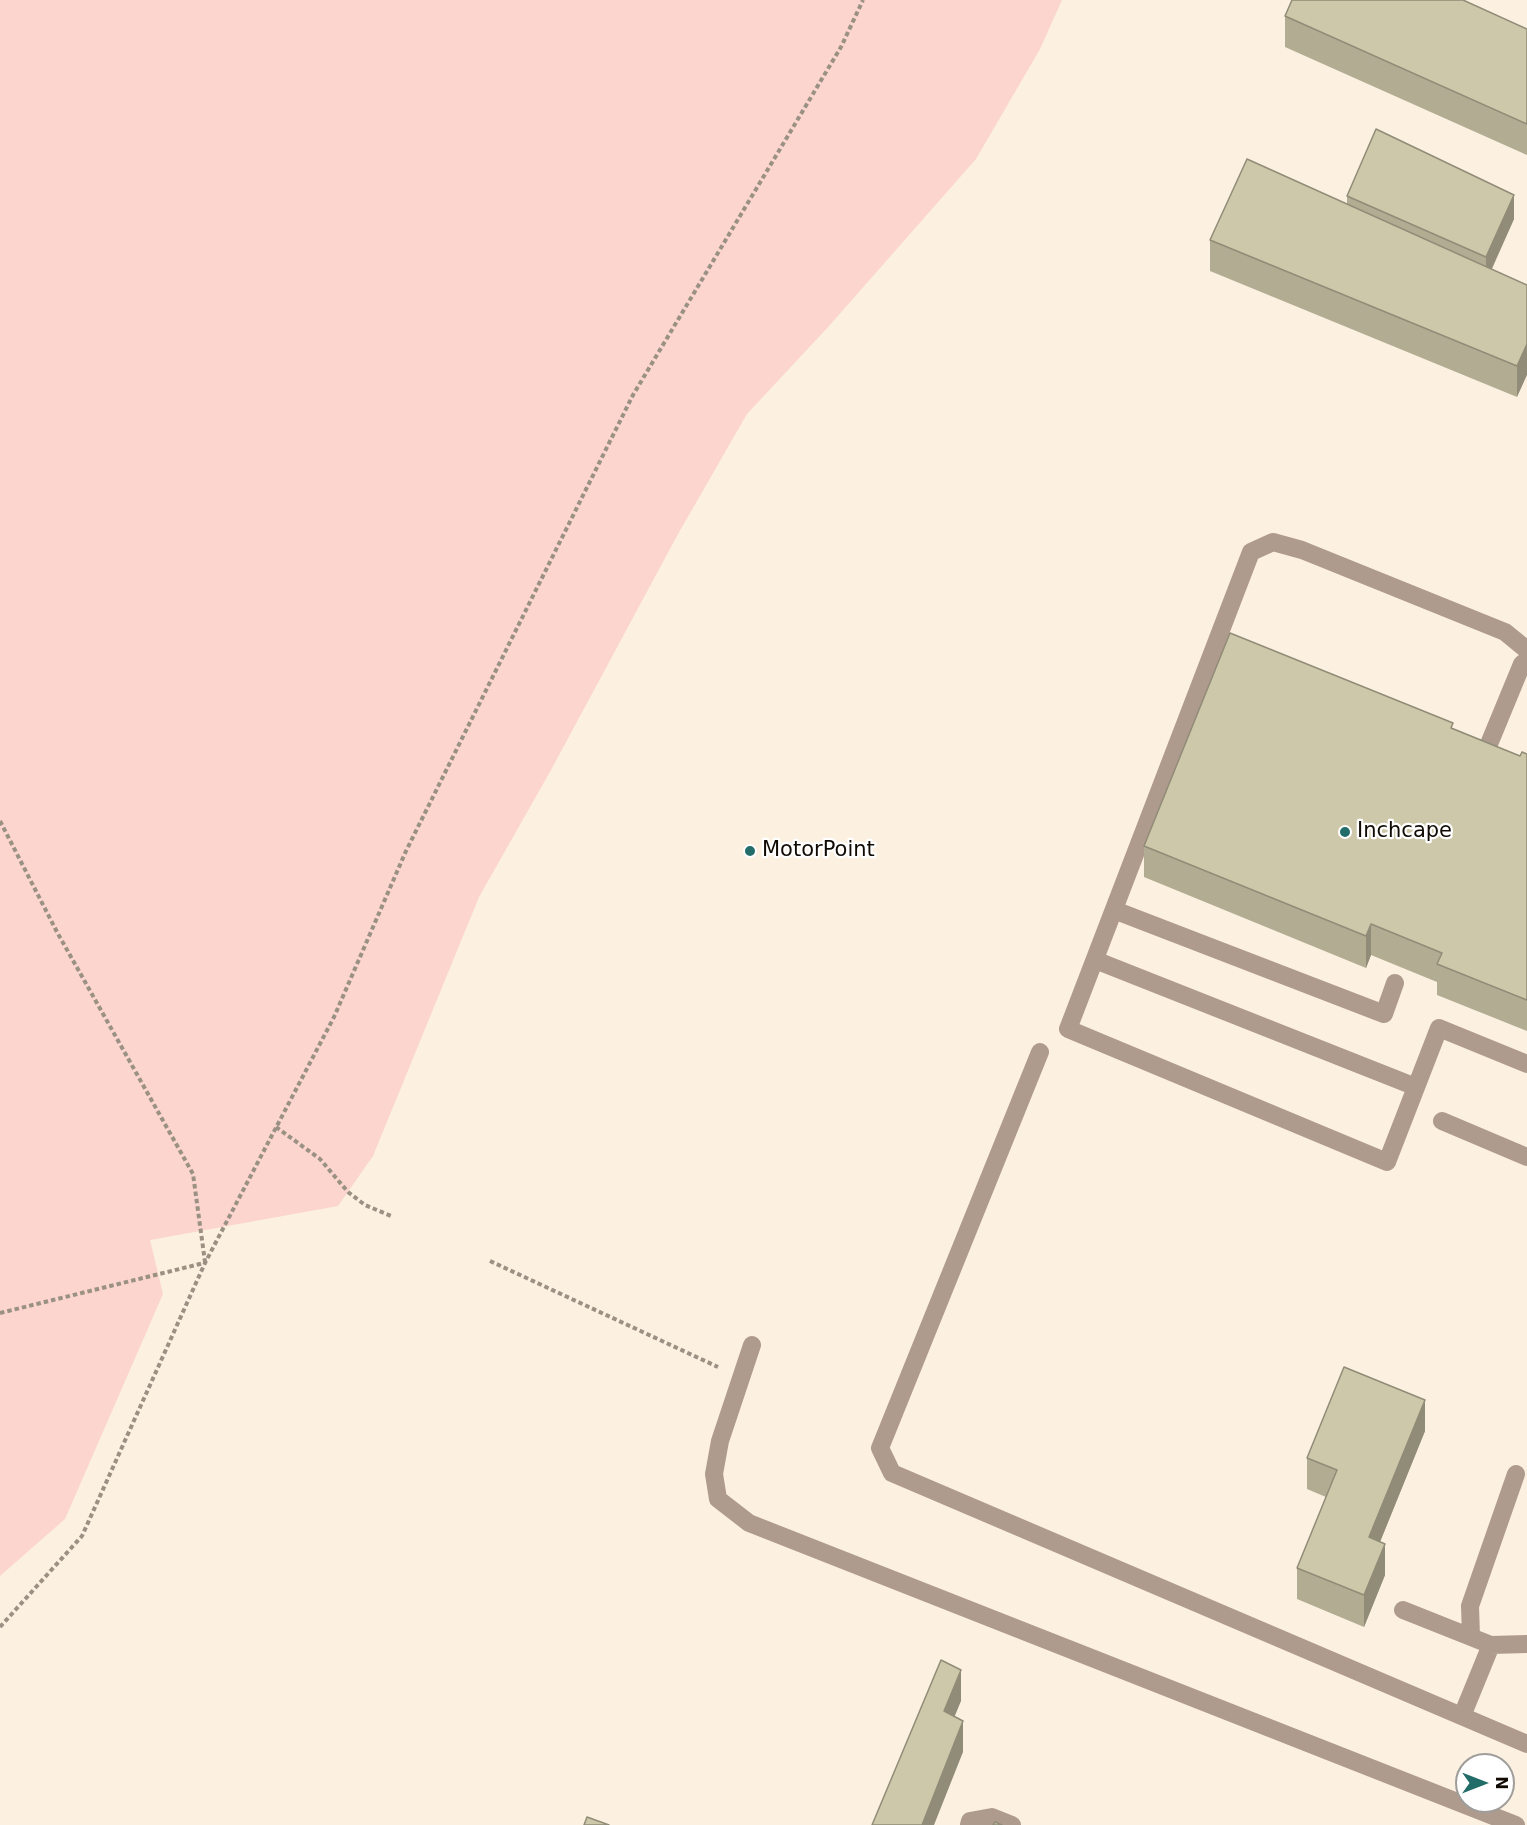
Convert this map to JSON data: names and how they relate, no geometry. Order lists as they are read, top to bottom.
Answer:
{
  "places": ["Inchcape", "MotorPoint"],
  "north": "right"
}
